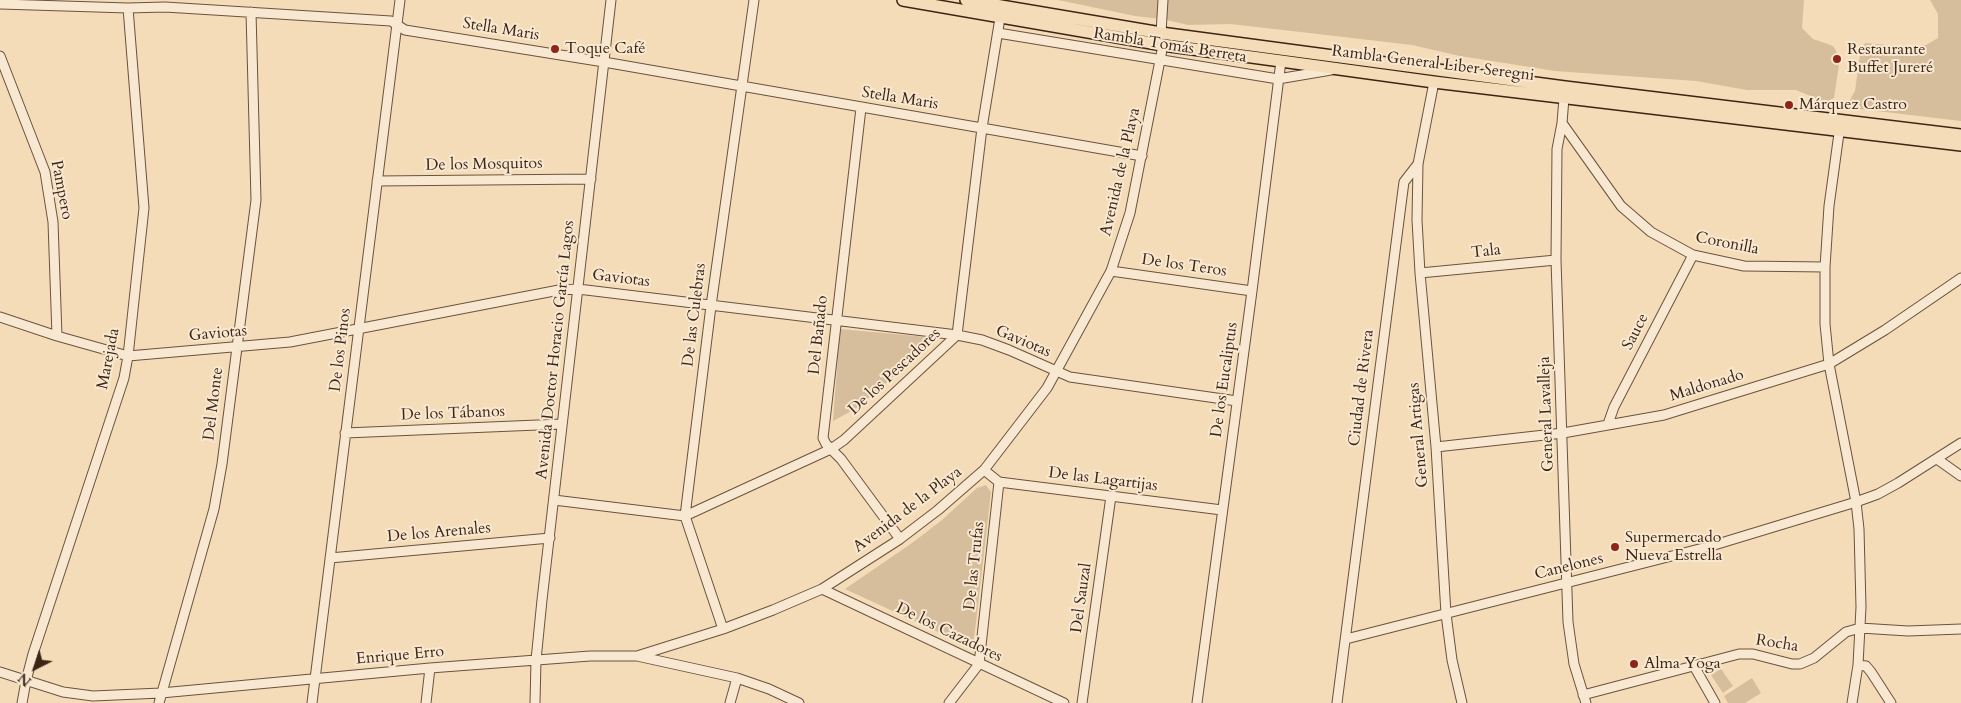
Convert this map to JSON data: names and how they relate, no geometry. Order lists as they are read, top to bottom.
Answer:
{
  "streets": {
    "main road": ["Rambla General Liber Seregni"],
    "street": [
      "Stella Maris",
      "Rambla Tomás Berreta",
      "De los Mosquitos",
      "Avenida de la Playa",
      "Pampero",
      "Coronilla",
      "Tala",
      "De los Teros",
      "Gaviotas",
      "De las Culebras",
      "Sauce",
      "Del Bañado",
      "De los Pinos",
      "Avenida Doctor Horacio García Lagos",
      "Marejada",
      "De los Pescadores",
      "De los Eucaliptus",
      "Maldonado",
      "Ciudad de Rivera",
      "Del Monte",
      "De los Tábanos",
      "General Lavalleja",
      "General Artigas",
      "De las Lagartijas",
      "De los Arenales",
      "De las Trufas",
      "Canelones",
      "Del Sauzal",
      "De los Cazadores",
      "Rocha",
      "Enrique Erro"
    ]
  },
  "crossings": [
    ["Stella Maris", "Avenida de la Playa"],
    ["Stella Maris", "De las Culebras"],
    ["Stella Maris", "Del Bañado"],
    ["Stella Maris", "De los Pinos"],
    ["Stella Maris", "Avenida Doctor Horacio García Lagos"],
    ["Stella Maris", "Marejada"],
    ["Stella Maris", "De los Pescadores"],
    ["Stella Maris", "Del Monte"],
    ["Rambla Tomás Berreta", "Rambla General Liber Seregni"],
    ["Rambla Tomás Berreta", "Avenida de la Playa"],
    ["Rambla Tomás Berreta", "De los Pescadores"],
    ["Rambla Tomás Berreta", "De los Eucaliptus"],
    ["Rambla General Liber Seregni", "Avenida de la Playa"],
    ["Rambla General Liber Seregni", "De los Pescadores"],
    ["Rambla General Liber Seregni", "De los Eucaliptus"],
    ["Rambla General Liber Seregni", "Ciudad de Rivera"],
    ["Rambla General Liber Seregni", "General Lavalleja"],
    ["De los Mosquitos", "De los Pinos"],
    ["De los Mosquitos", "Avenida Doctor Horacio García Lagos"],
    ["Avenida de la Playa", "De los Teros"],
    ["Avenida de la Playa", "Gaviotas"],
    ["Avenida de la Playa", "De las Culebras"],
    ["Avenida de la Playa", "Del Bañado"],
    ["Avenida de la Playa", "De los Cazadores"],
    ["Avenida de la Playa", "Enrique Erro"],
    ["Pampero", "Gaviotas"],
    ["Coronilla", "Sauce"],
    ["Coronilla", "General Lavalleja"],
    ["Tala", "General Lavalleja"],
    ["Tala", "General Artigas"],
    ["De los Teros", "De los Eucaliptus"],
    ["Gaviotas", "De las Culebras"],
    ["Gaviotas", "Del Bañado"],
    ["Gaviotas", "De los Pinos"],
    ["Gaviotas", "Avenida Doctor Horacio García Lagos"],
    ["Gaviotas", "Marejada"],
    ["Gaviotas", "De los Pescadores"],
    ["Gaviotas", "De los Eucaliptus"],
    ["Gaviotas", "Del Monte"],
    ["De las Culebras", "De los Pescadores"],
    ["Sauce", "Maldonado"],
    ["Del Bañado", "De los Pescadores"],
    ["De los Pinos", "De los Tábanos"],
    ["De los Pinos", "De los Arenales"],
    ["De los Pinos", "Enrique Erro"],
    ["Avenida Doctor Horacio García Lagos", "De los Tábanos"],
    ["Avenida Doctor Horacio García Lagos", "De los Arenales"],
    ["Avenida Doctor Horacio García Lagos", "Enrique Erro"],
    ["Marejada", "Enrique Erro"],
    ["De los Eucaliptus", "De las Lagartijas"],
    ["Maldonado", "General Lavalleja"],
    ["Maldonado", "General Artigas"],
    ["Ciudad de Rivera", "General Artigas"],
    ["Ciudad de Rivera", "Canelones"],
    ["Del Monte", "Enrique Erro"],
    ["General Lavalleja", "Canelones"],
    ["General Lavalleja", "Rocha"],
    ["General Artigas", "Canelones"],
    ["De las Lagartijas", "De las Trufas"],
    ["De las Lagartijas", "Del Sauzal"],
    ["De las Trufas", "De los Cazadores"]
  ],
  "places": [
    "Toque Café",
    "Restaurante Buffet Jureré",
    "Márquez Castro",
    "Supermercado Nueva Estrella",
    "Alma Yoga"
  ],
  "north": "bottom left"
}
